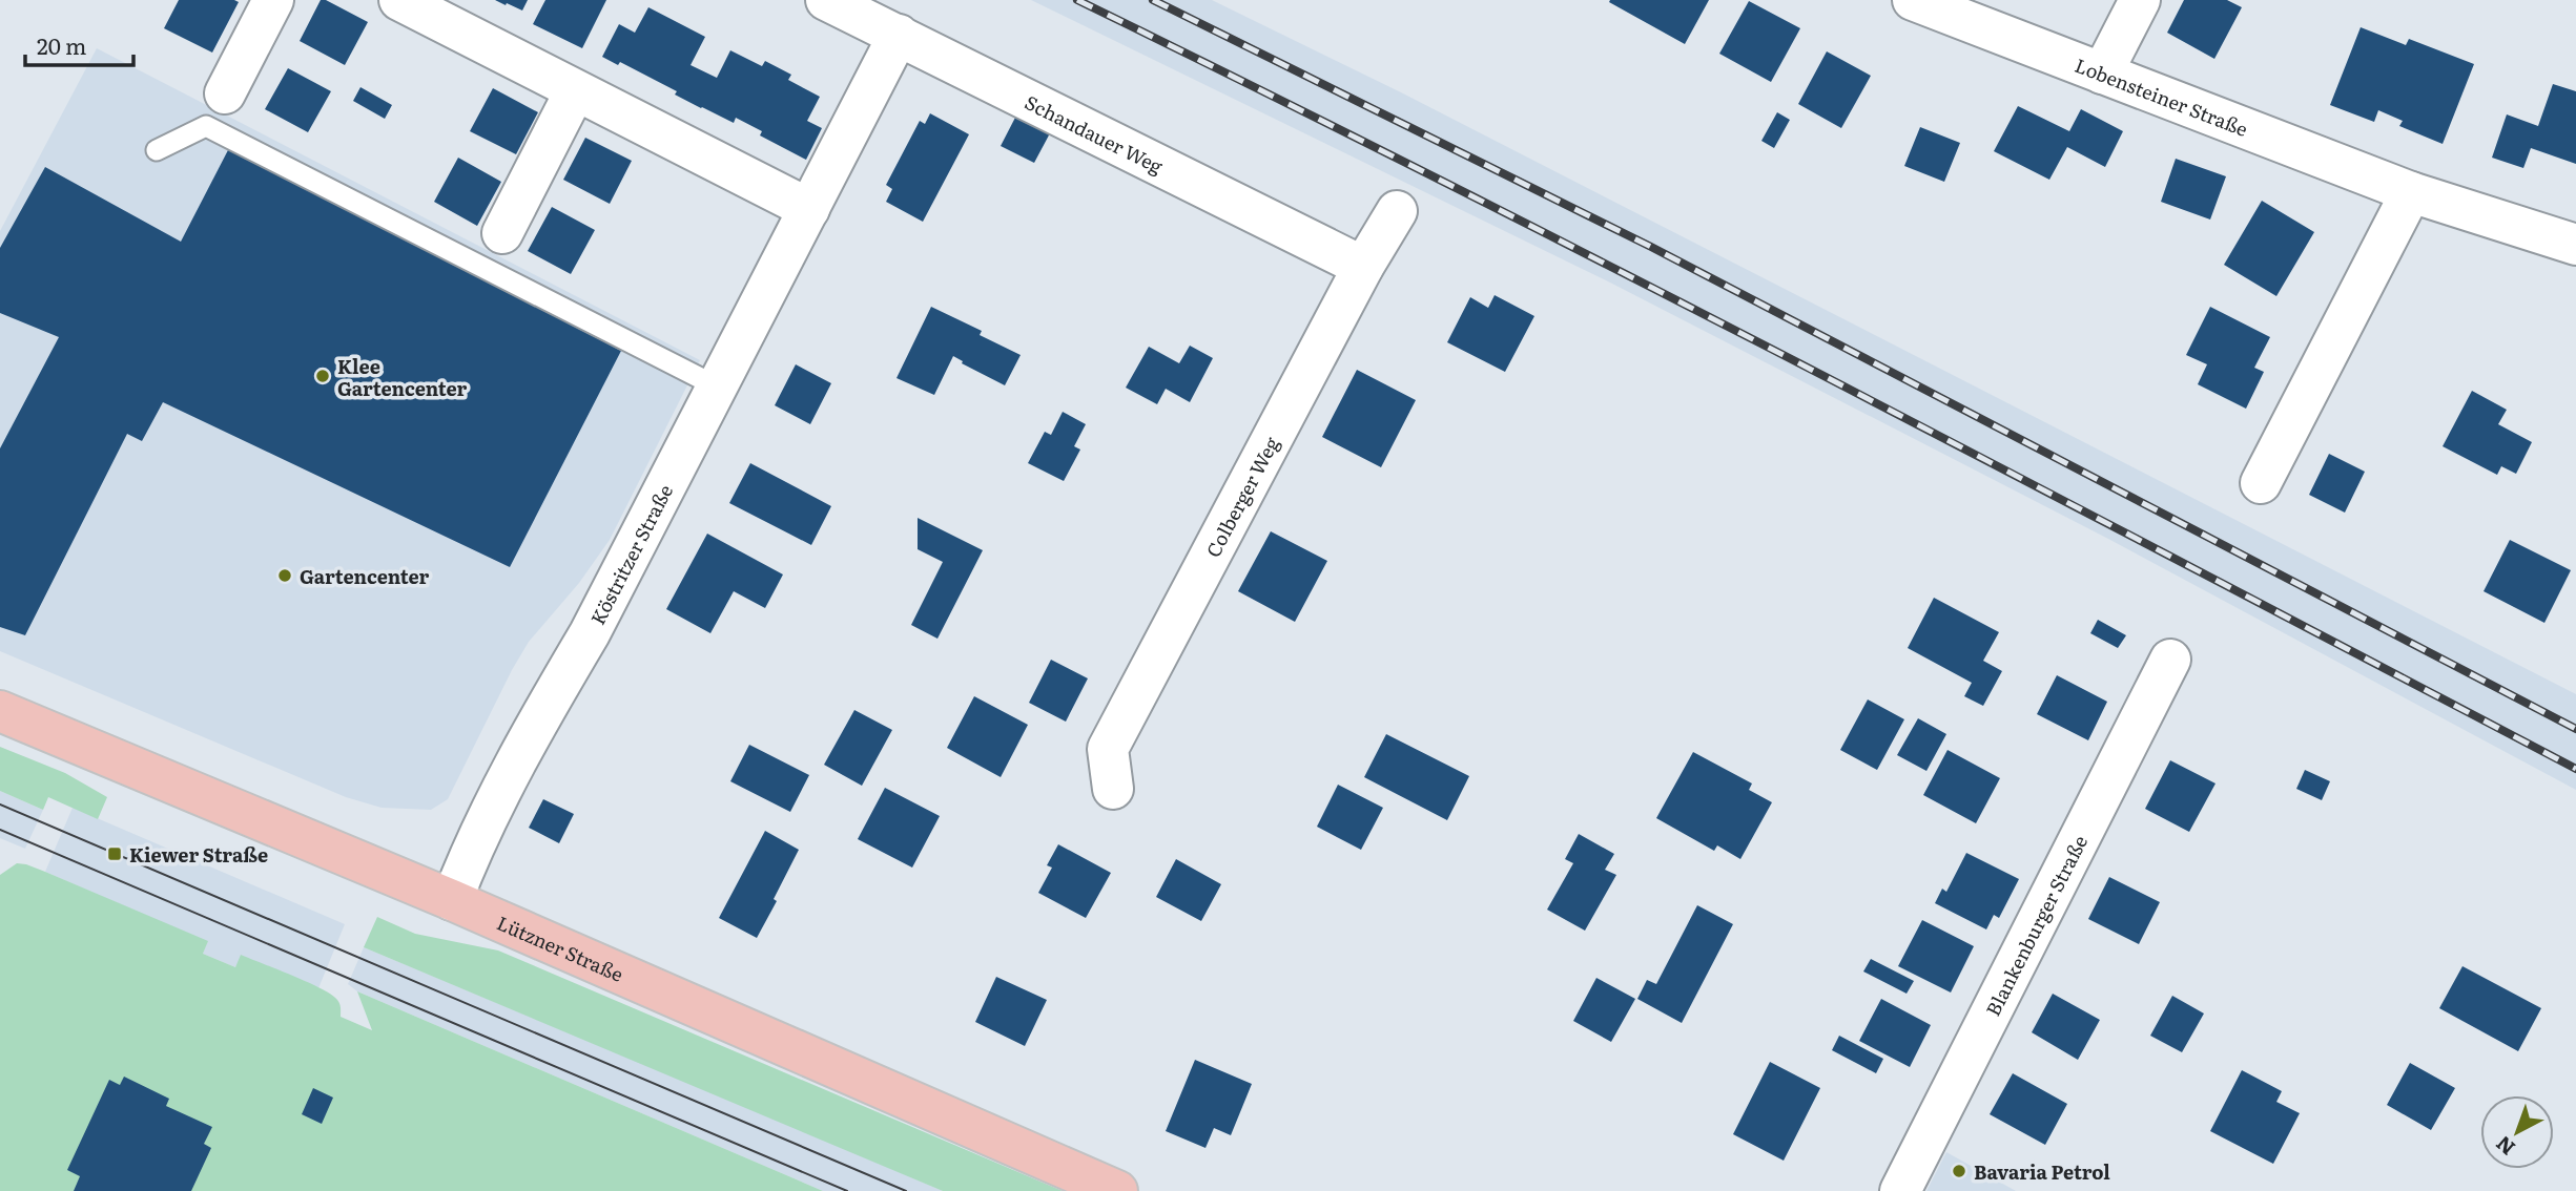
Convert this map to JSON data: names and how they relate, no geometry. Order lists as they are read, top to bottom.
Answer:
{
  "streets": {
    "main road": ["Lützner Straße"],
    "street": [
      "Lobensteiner Straße",
      "Schandauer Weg",
      "Colberger Weg",
      "Köstritzer Straße",
      "Blankenburger Straße"
    ]
  },
  "crossings": [
    ["Schandauer Weg", "Colberger Weg"],
    ["Schandauer Weg", "Köstritzer Straße"],
    ["Köstritzer Straße", "Lützner Straße"]
  ],
  "places": {
    "other": ["Klee Gartencenter", "Gartencenter", "Bavaria Petrol"],
    "transit": ["Kiewer Straße"]
  },
  "scale_bar": "20 m",
  "north": "bottom left"
}
